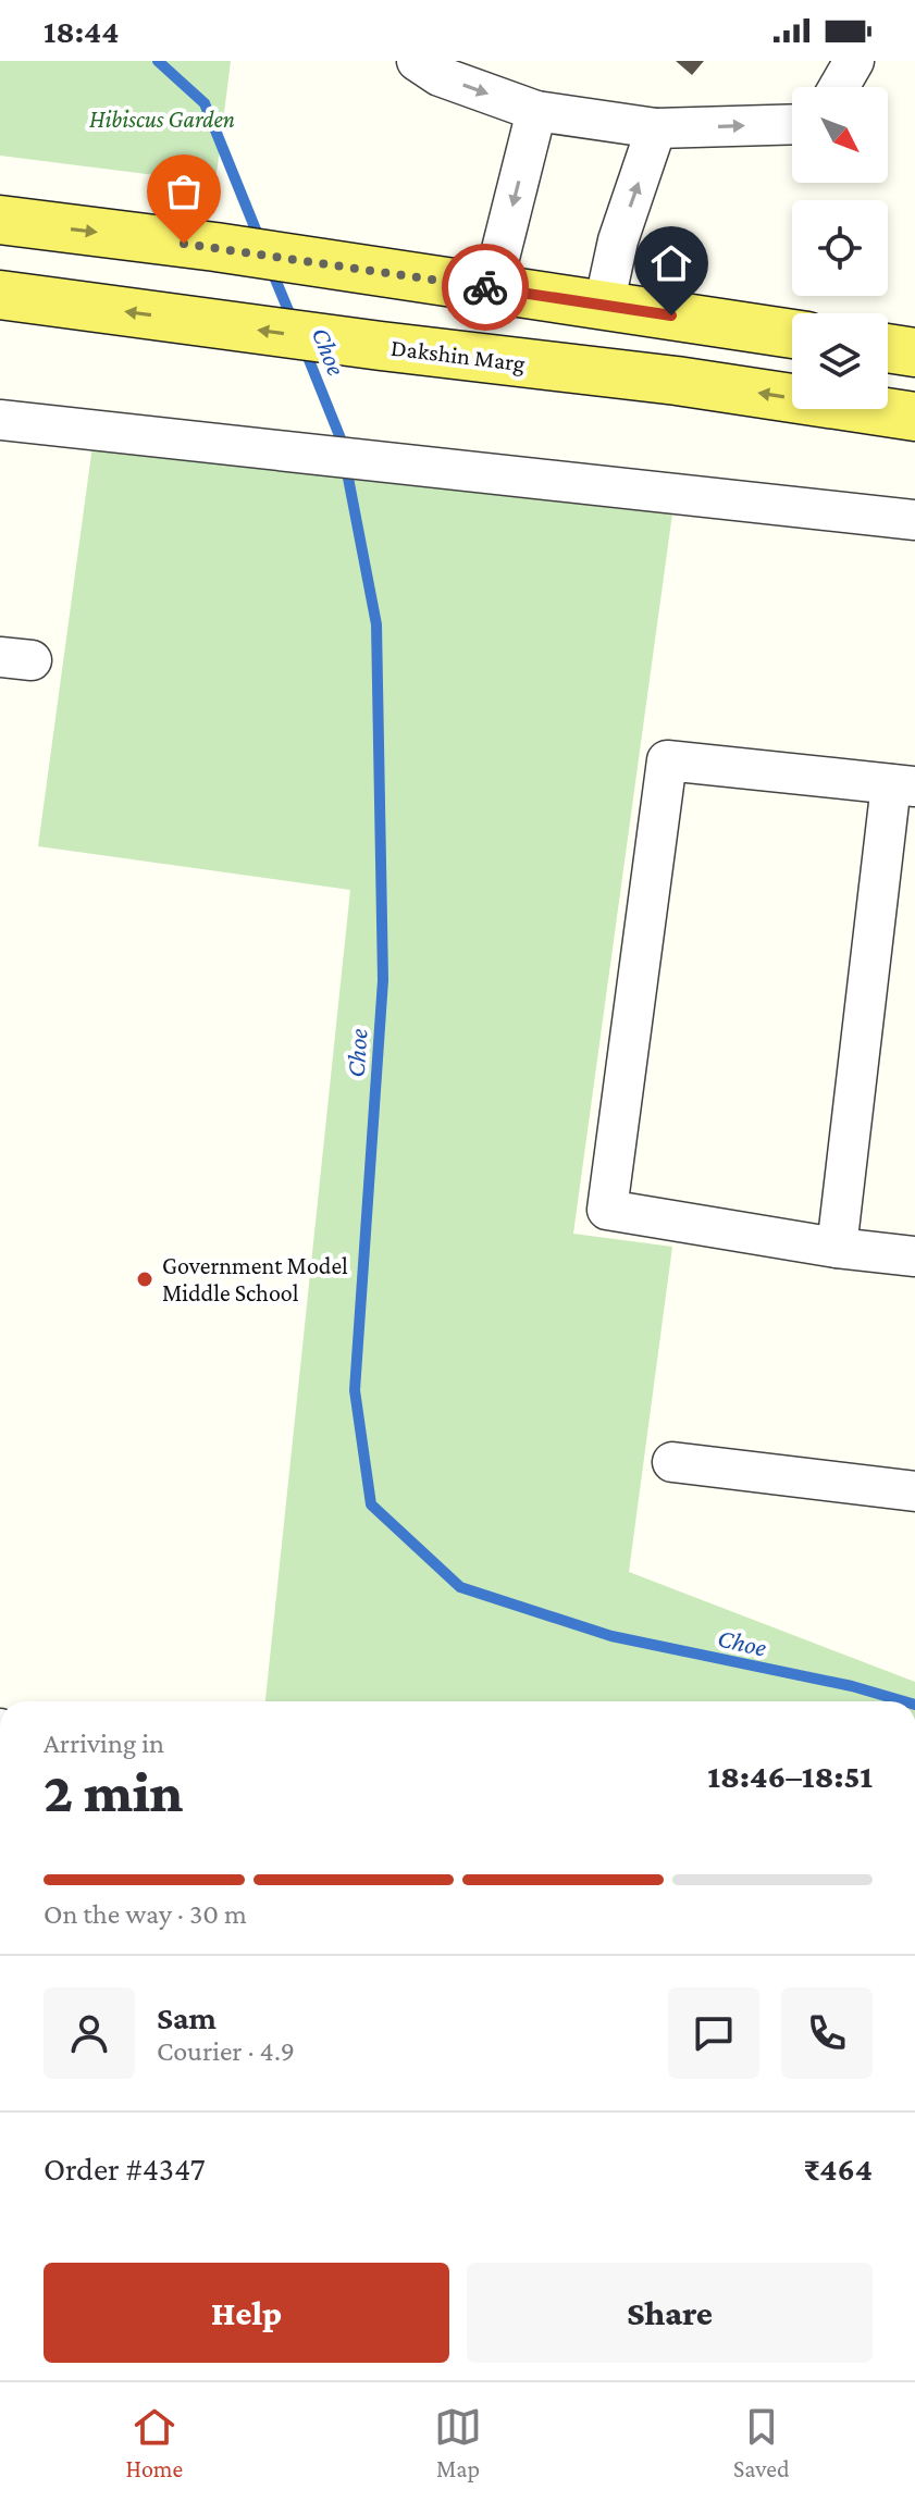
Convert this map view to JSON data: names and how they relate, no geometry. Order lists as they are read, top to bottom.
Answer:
{
  "streets": {
    "main road": ["Dakshin Marg"]
  },
  "water": ["Choe"],
  "parks": ["Hibiscus Garden"],
  "places": ["Government Model Middle School"],
  "north": "bottom right",
  "page": {
    "status": "18:44",
    "heading": ["2 min", "Arriving in", "18:46–18:51"],
    "panel": [
      "Sam",
      "Courier · 4.9",
      "Order #4347",
      "₹464"
    ],
    "bar": "On the way · 30 m",
    "buttons": ["Help", "Share"],
    "tabs": ["Home", "Map", "Saved"]
  }
}
